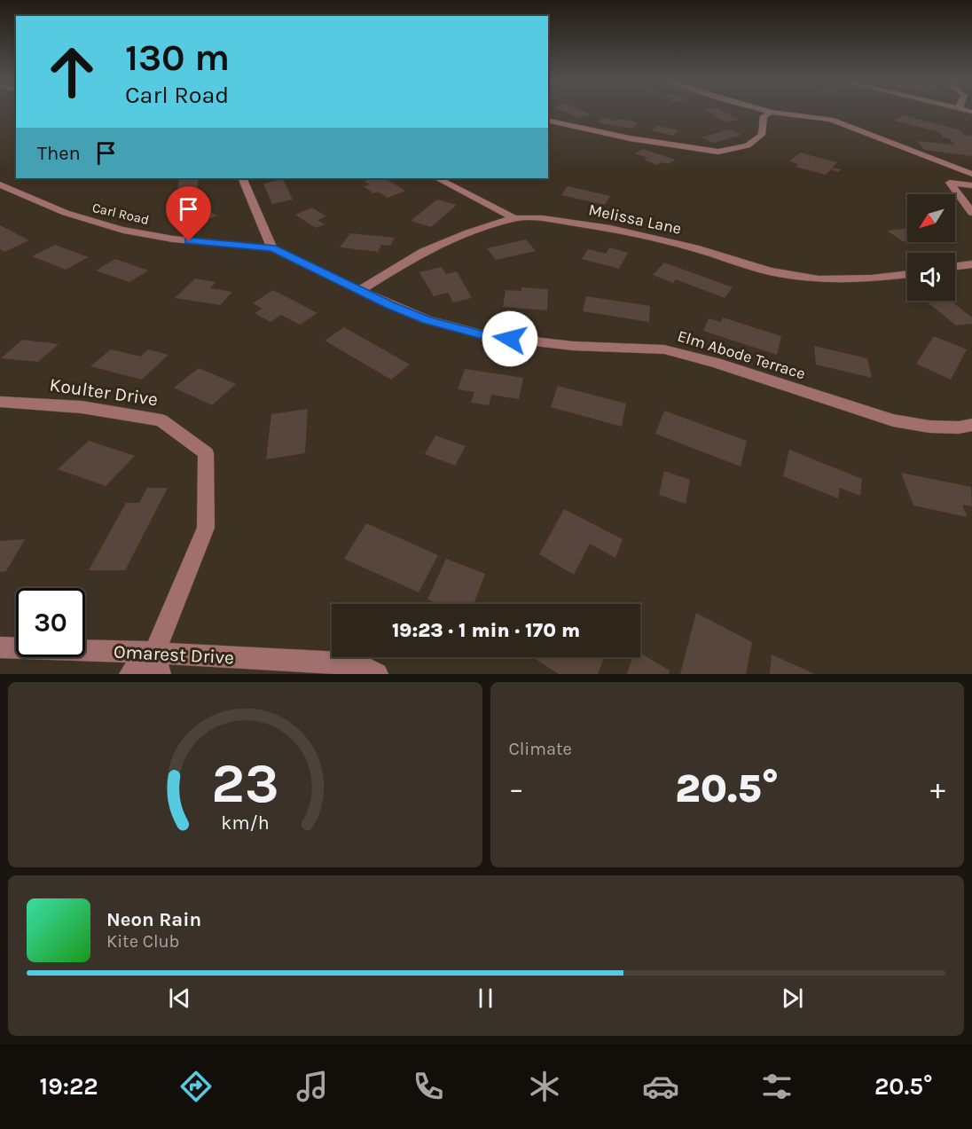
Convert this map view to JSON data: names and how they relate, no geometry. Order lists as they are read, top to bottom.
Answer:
{
  "streets": {
    "street": [
      "Carl Road",
      "Melissa Lane",
      "Elm Abode Terrace",
      "Koulter Drive",
      "Omarest Drive"
    ]
  },
  "crossings": [
    ["Carl Road", "Elm Abode Terrace"],
    ["Melissa Lane", "Elm Abode Terrace"],
    ["Koulter Drive", "Omarest Drive"]
  ],
  "north": "bottom left",
  "page": {
    "turn": ["130 m", "Carl Road"],
    "then": "Then",
    "limit": "30",
    "trip": "19:23 · 1 min · 170 m",
    "tile": "Climate",
    "heat": ["−", "20.5°", "+"],
    "song": ["Neon Rain", "Kite Club"],
    "tabs": ["19:22", "20.5°"],
    "gauge": ["23", "km/h"]
  }
}
